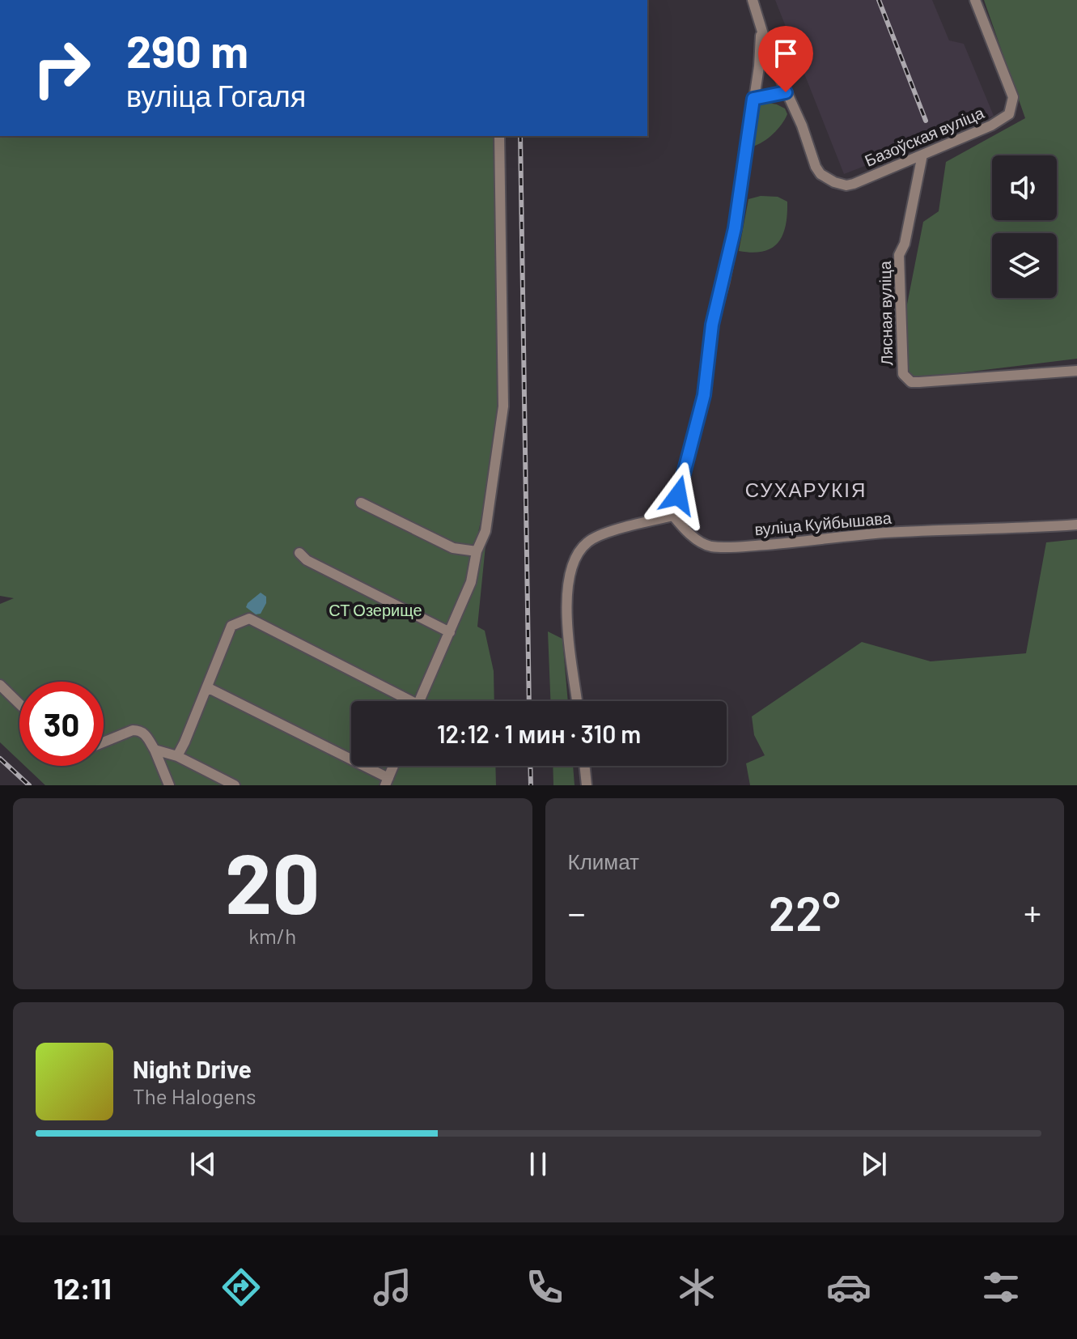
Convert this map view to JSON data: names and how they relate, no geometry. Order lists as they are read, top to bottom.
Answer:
{
  "streets": {
    "street": ["Базоўская вуліца", "Лясная вуліца", "вуліца Куйбышава"]
  },
  "crossings": [
    ["Базоўская вуліца", "Лясная вуліца"]
  ],
  "districts": ["СУХАРУКІЯ"],
  "parks": ["СТ Озерище"],
  "page": {
    "turn": ["290 m", "вуліца Гогаля"],
    "limit": "30",
    "trip": "12:12 · 1 мин · 310 m",
    "tile": [
      ["20", "km/h"],
      "Климат"
    ],
    "heat": ["−", "22°", "+"],
    "song": ["Night Drive", "The Halogens"],
    "tabs": "12:11"
  }
}
